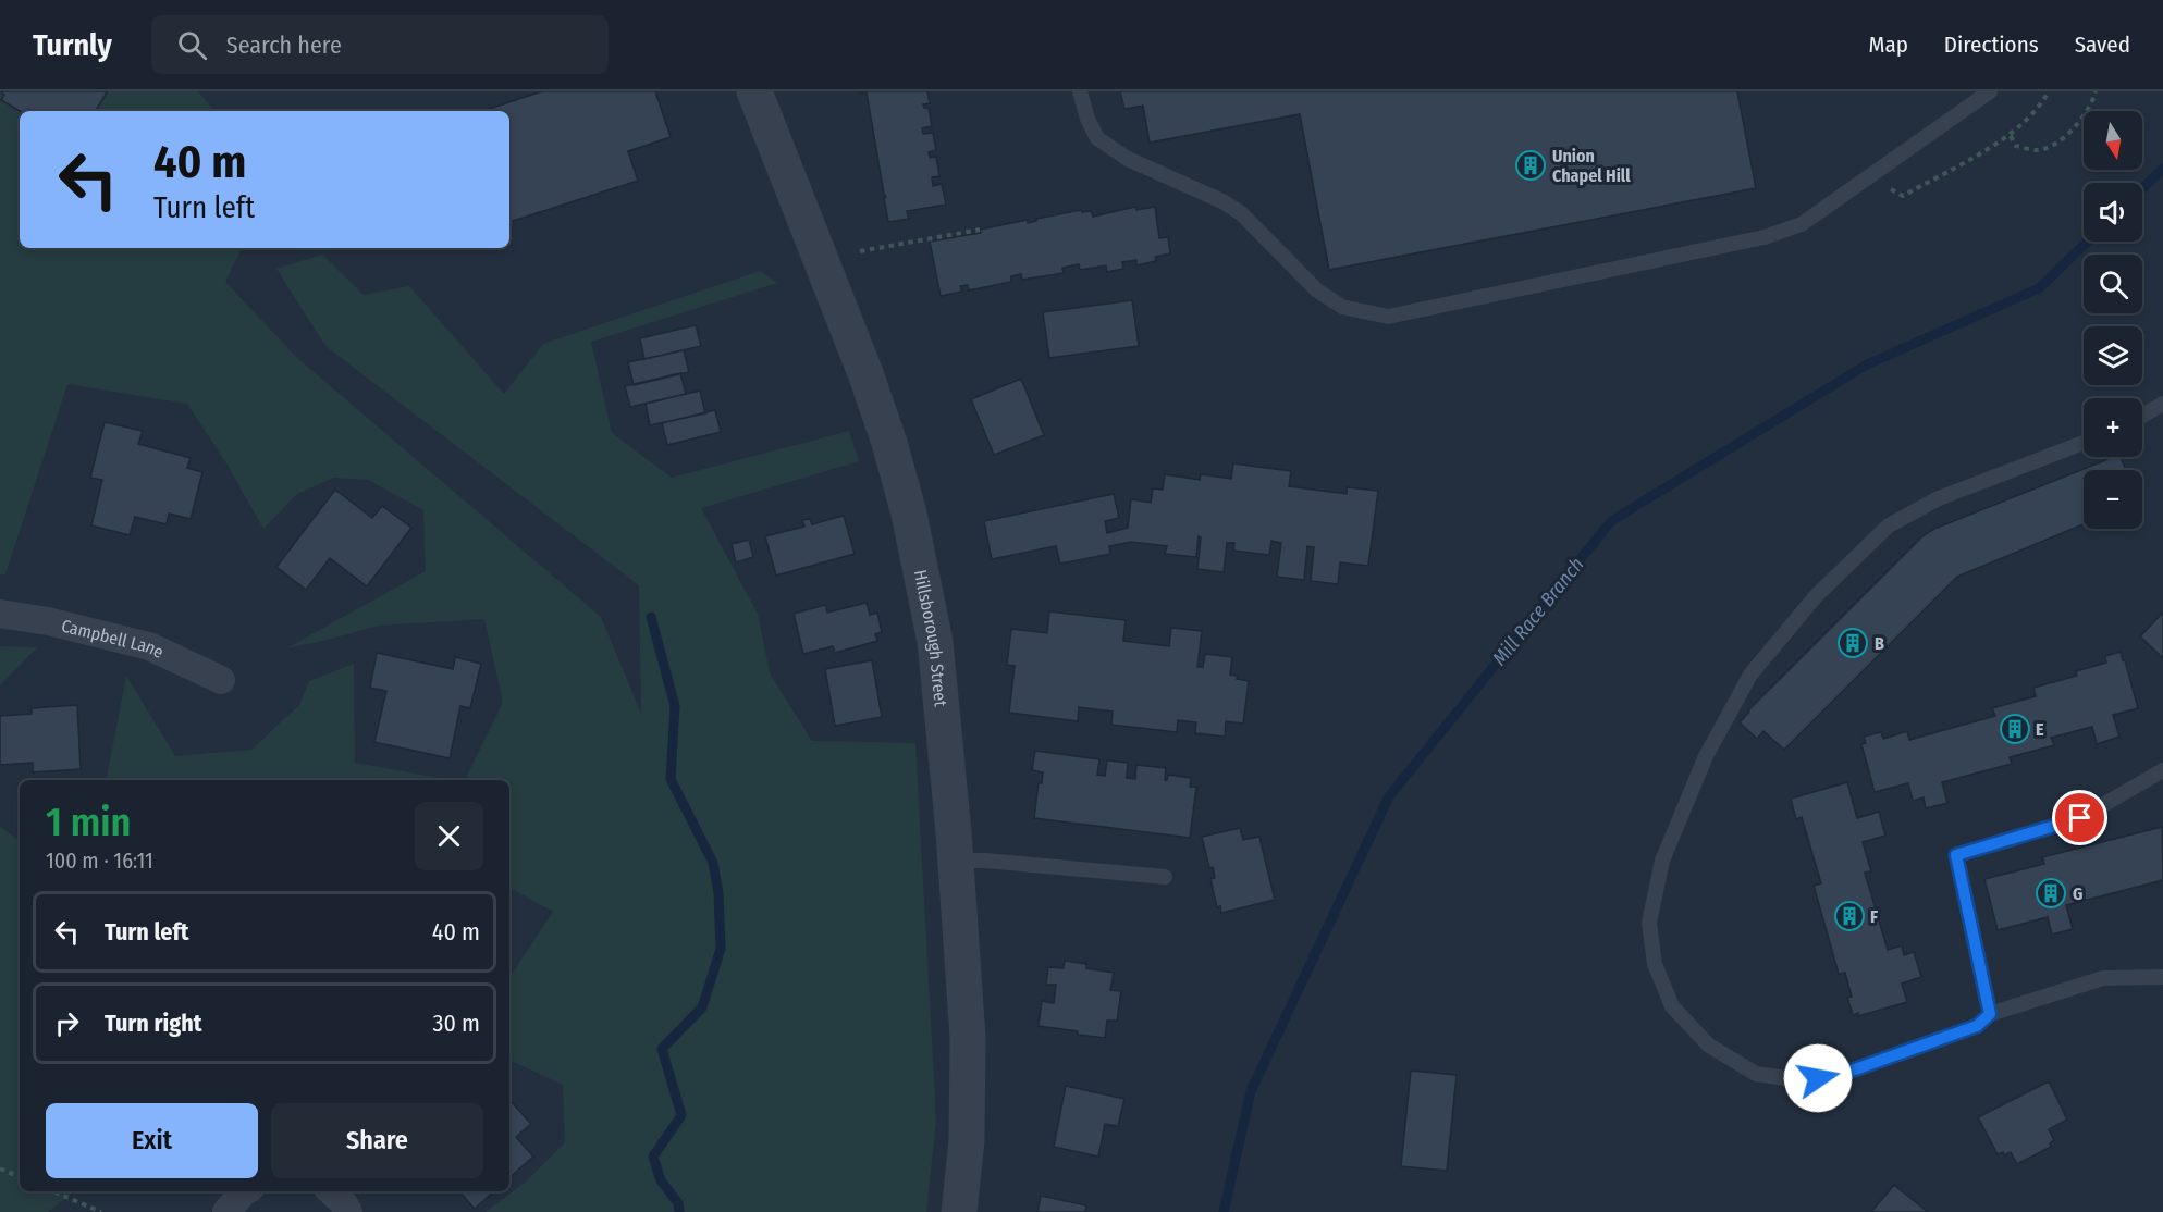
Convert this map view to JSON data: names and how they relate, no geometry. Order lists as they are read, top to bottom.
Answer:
{
  "streets": {
    "street": ["Hillsborough Street", "Campbell Lane"]
  },
  "water": ["Mill Race Branch"],
  "places": {
    "building": [
      "Union Chapel Hill",
      "B",
      "E",
      "G",
      "F"
    ]
  },
  "north": "bottom",
  "page": {
    "header": "Turnly",
    "search": "Search here",
    "nav": ["Map", "Directions", "Saved"],
    "map_buttons": ["+", "−"],
    "turn": ["40 m", "Turn left"],
    "heading": ["1 min", "100 m · 16:11"],
    "list": [
      {
        "name": "Turn left",
        "value": "40 m"
      },
      {
        "name": "Turn right",
        "value": "30 m"
      }
    ],
    "buttons": ["Exit", "Share"]
  }
}
